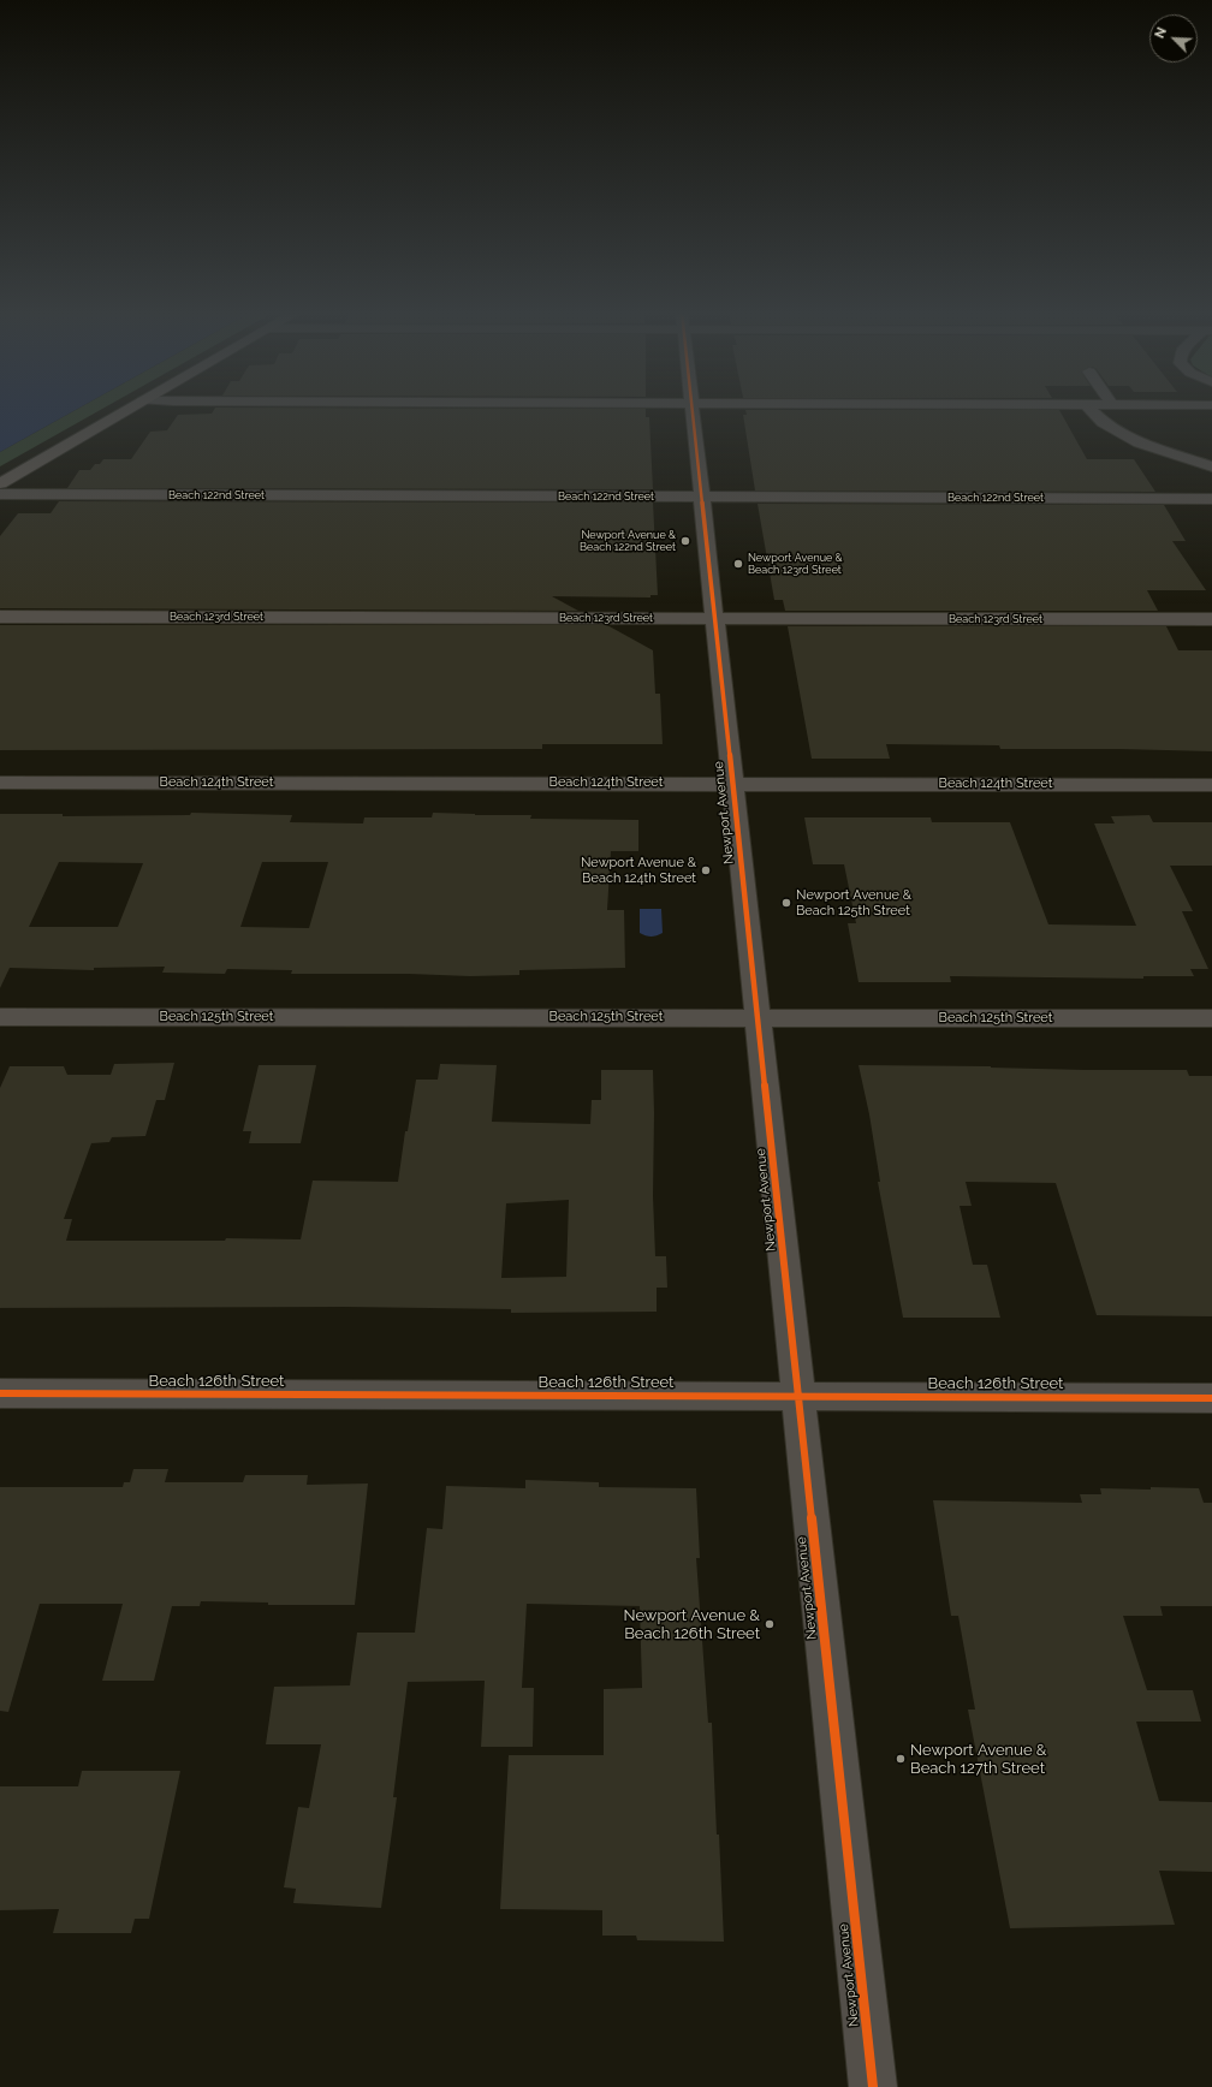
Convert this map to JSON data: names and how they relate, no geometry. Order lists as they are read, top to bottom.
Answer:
{
  "streets": {
    "street": [
      "Beach 122nd Street",
      "Beach 123rd Street",
      "Beach 124th Street",
      "Newport Avenue",
      "Beach 125th Street",
      "Beach 126th Street"
    ]
  },
  "crossings": [
    ["Beach 122nd Street", "Newport Avenue"],
    ["Beach 123rd Street", "Newport Avenue"],
    ["Beach 124th Street", "Newport Avenue"],
    ["Newport Avenue", "Beach 125th Street"],
    ["Newport Avenue", "Beach 126th Street"]
  ],
  "places": [
    "Newport Avenue & Beach 122nd Street",
    "Newport Avenue & Beach 123rd Street",
    "Newport Avenue & Beach 124th Street",
    "Newport Avenue & Beach 125th Street",
    "Newport Avenue & Beach 126th Street",
    "Newport Avenue & Beach 127th Street"
  ],
  "north": "top left"
}
